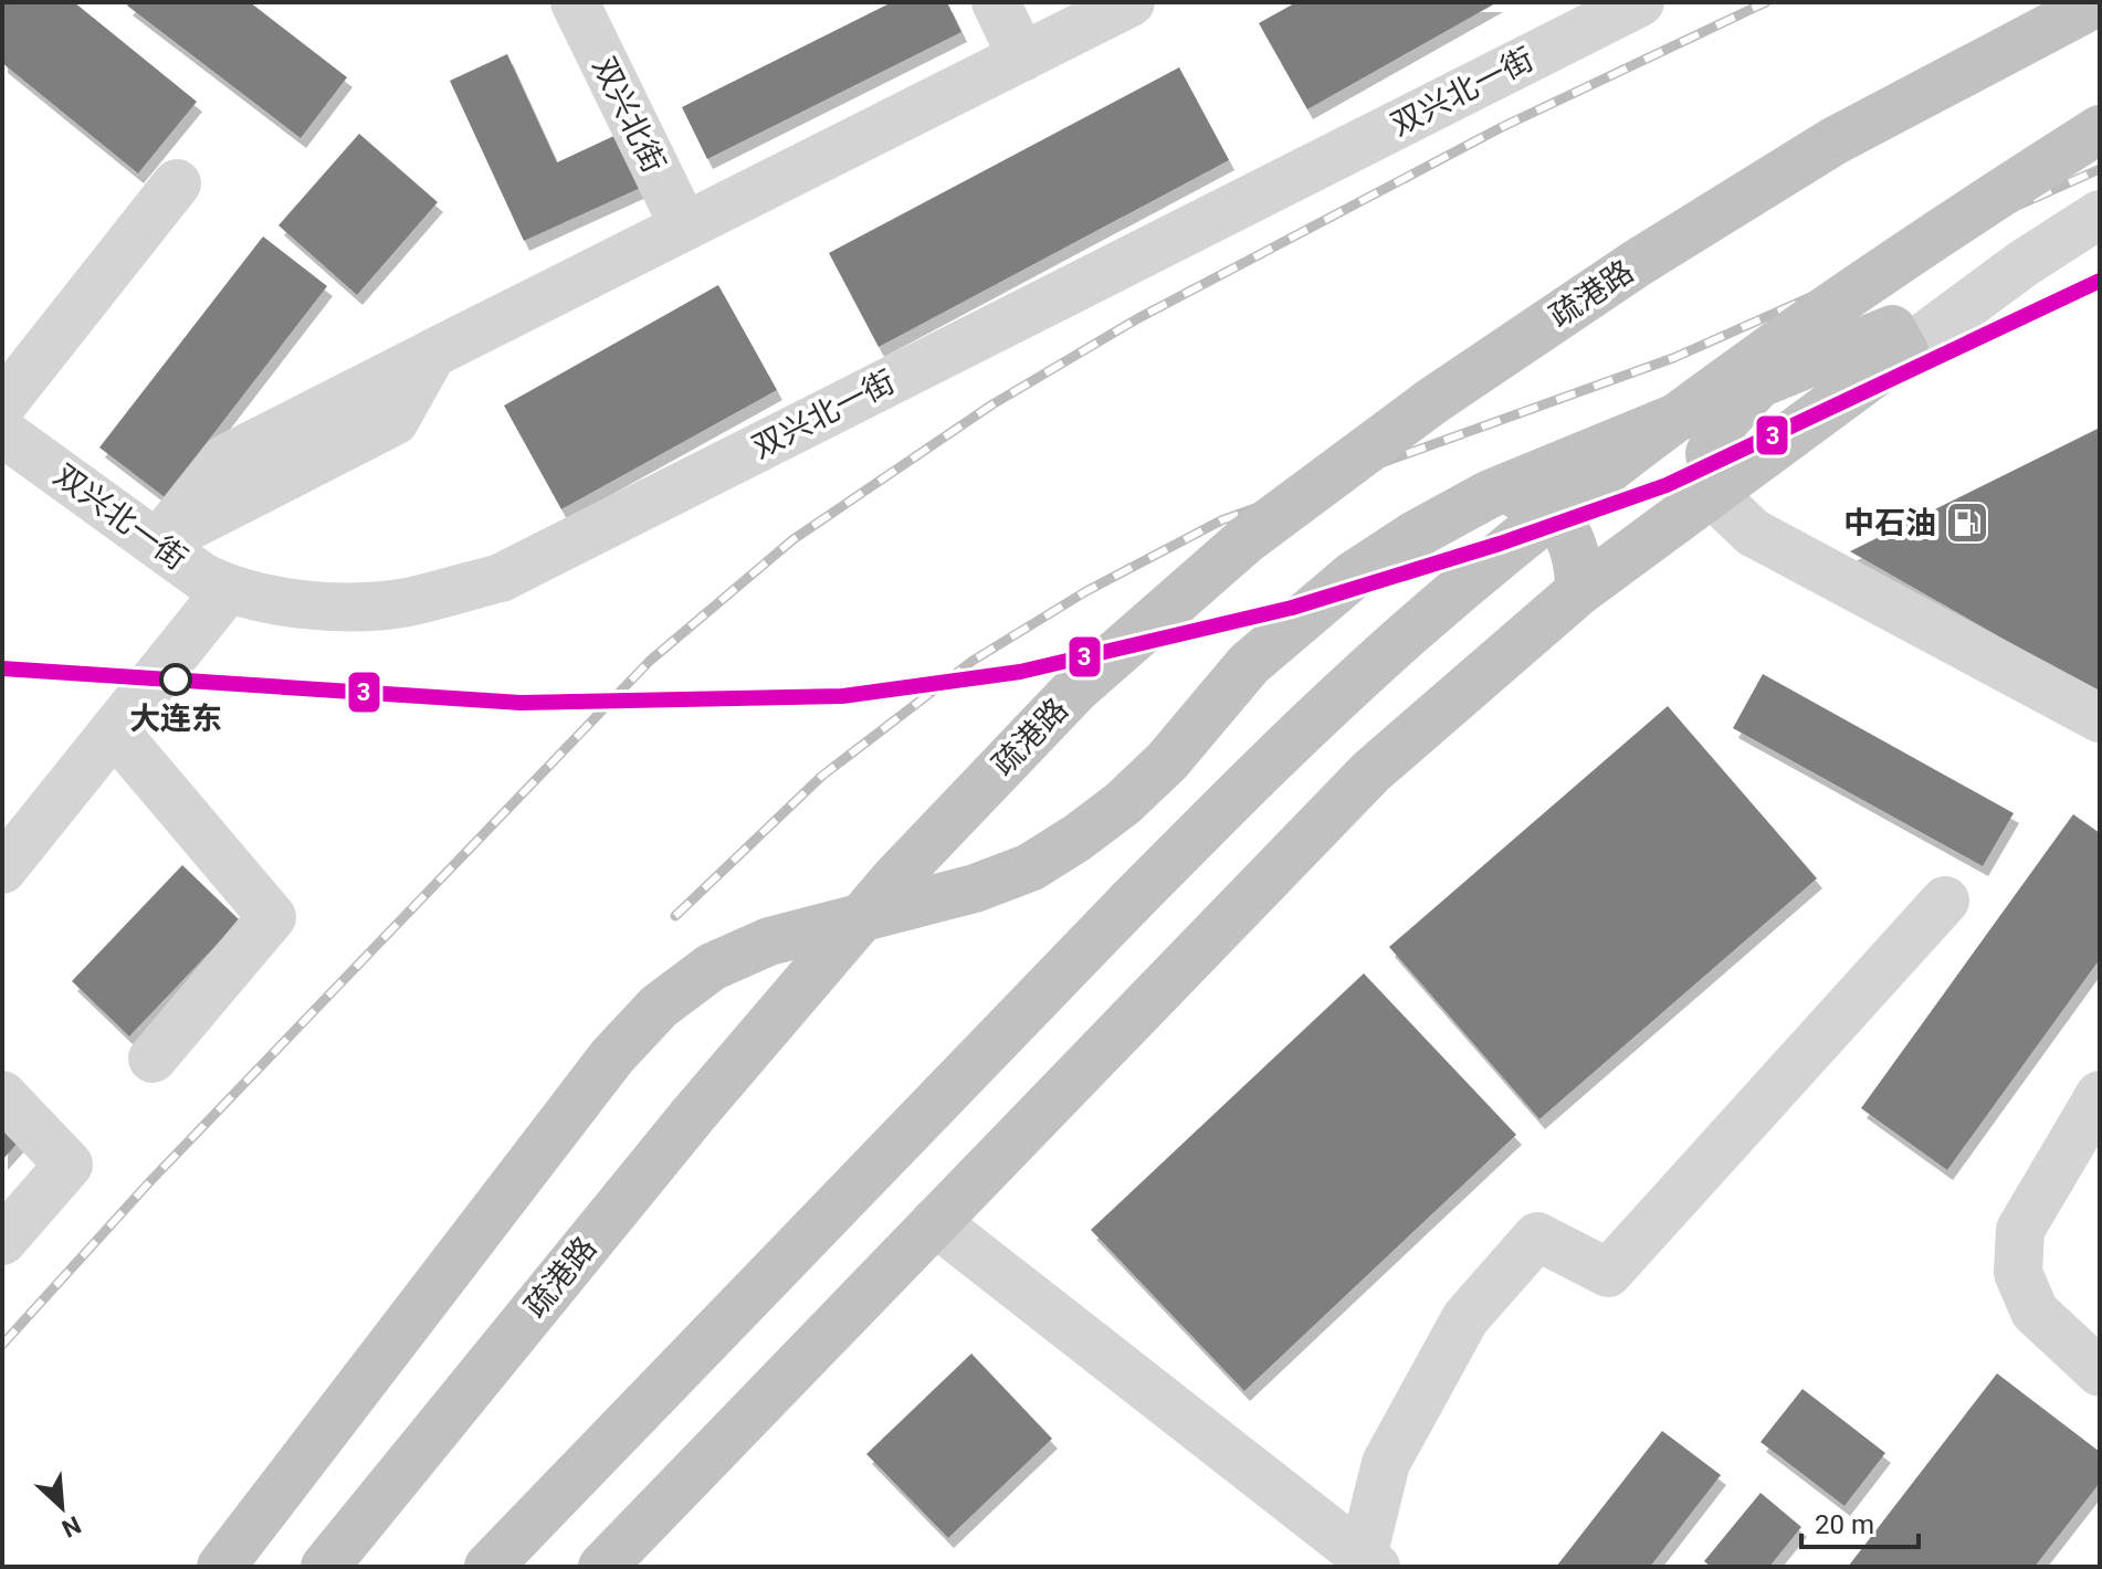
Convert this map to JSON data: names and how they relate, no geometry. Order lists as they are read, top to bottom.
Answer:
{
  "streets": {
    "highway": ["疏港路"],
    "street": ["双兴北一街", "双兴北街"]
  },
  "places": {
    "fuel station": ["中石油"],
    "other": ["大连东"]
  },
  "lines": ["transit line 3"],
  "scale_bar": "20 m",
  "north": "bottom right"
}
